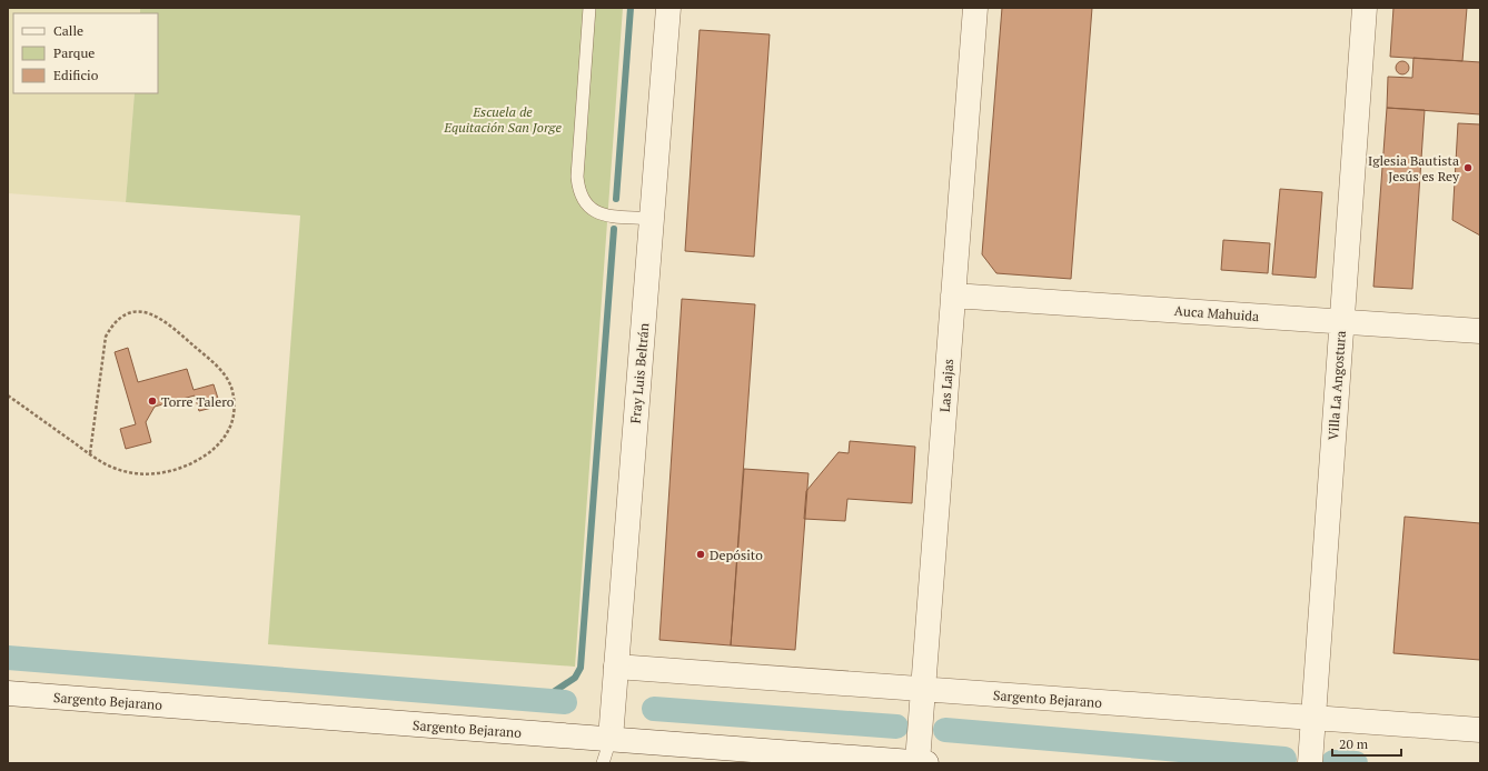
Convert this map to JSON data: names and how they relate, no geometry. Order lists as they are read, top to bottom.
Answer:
{
  "streets": {
    "street": [
      "Auca Mahuida",
      "Fray Luis Beltrán",
      "Las Lajas",
      "Villa La Angostura",
      "Sargento Bejarano"
    ]
  },
  "crossings": [
    ["Auca Mahuida", "Las Lajas"],
    ["Auca Mahuida", "Villa La Angostura"],
    ["Fray Luis Beltrán", "Sargento Bejarano"],
    ["Las Lajas", "Sargento Bejarano"],
    ["Villa La Angostura", "Sargento Bejarano"]
  ],
  "parks": ["Escuela de Equitación San Jorge"],
  "places": ["Iglesia Bautista Jesús es Rey", "Torre Talero", "Depósito"],
  "legend": ["Calle", "Parque", "Edificio"],
  "scale_bar": "20 m"
}
